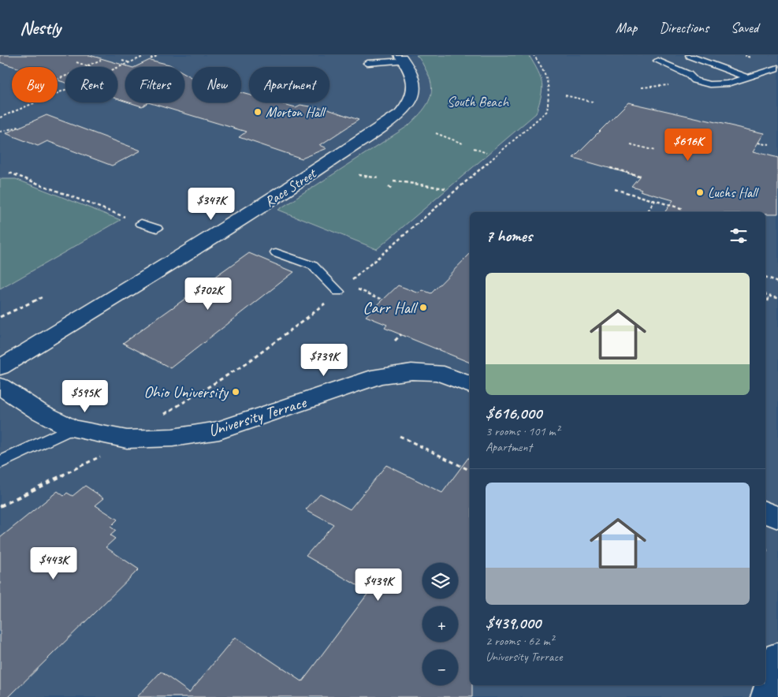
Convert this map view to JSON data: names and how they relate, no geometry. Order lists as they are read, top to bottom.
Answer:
{
  "streets": {
    "street": ["Race Street", "University Terrace"]
  },
  "parks": ["South Beach"],
  "places": [
    "Morton Hall",
    "Luchs Hall",
    "Carr Hall",
    "Ohio University"
  ],
  "page": {
    "header": "Nestly",
    "nav": ["Map", "Directions", "Saved"],
    "chip": [
      "Buy",
      "Rent",
      "Filters",
      "New",
      "Apartment"
    ],
    "price": [
      "$616K",
      "$347K",
      "$702K",
      "$739K",
      "$595K",
      "$443K",
      "$439K"
    ],
    "heading": "7 homes",
    "list": [
      {
        "name": "$616,000",
        "note": "3 rooms · 101 m² · Apartment"
      },
      {
        "name": "$439,000",
        "note": "2 rooms · 62 m² · University Terrace"
      }
    ],
    "map_buttons": ["+", "−"]
  }
}
